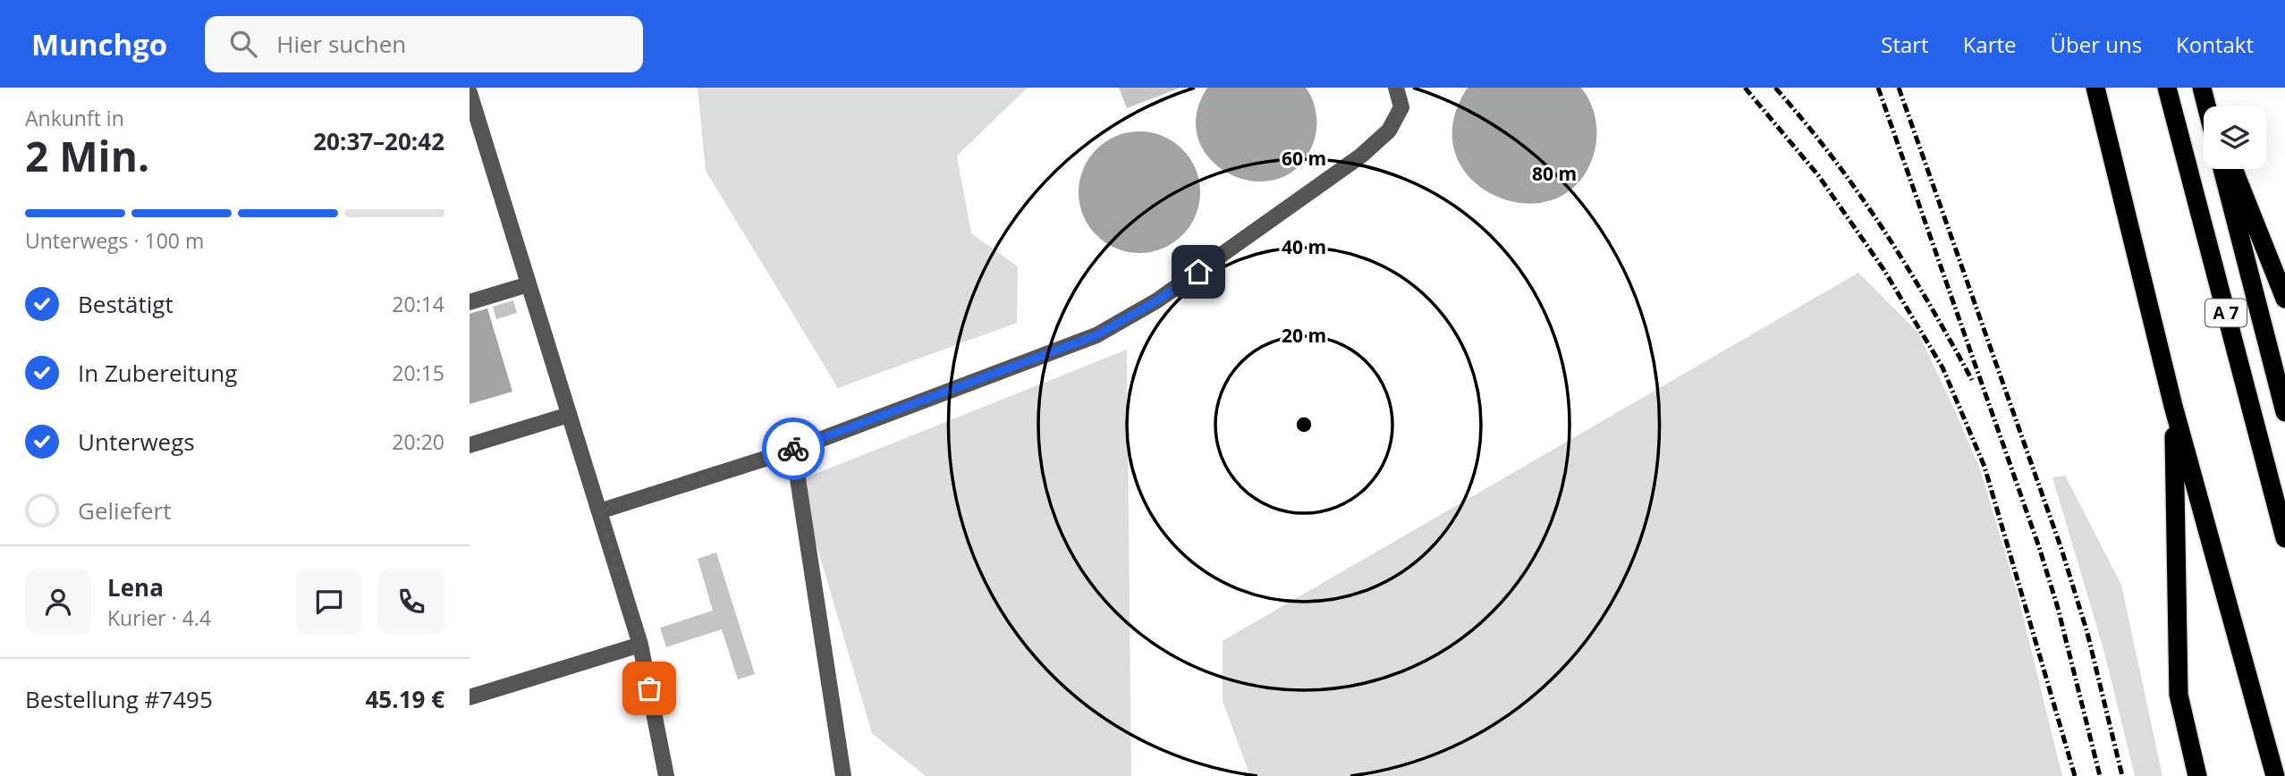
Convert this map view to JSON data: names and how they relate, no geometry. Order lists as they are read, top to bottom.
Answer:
{
  "streets": {
    "highway": ["A 7"]
  },
  "page": {
    "header": "Munchgo",
    "search": "Hier suchen",
    "nav": [
      "Start",
      "Karte",
      "Über uns",
      "Kontakt"
    ],
    "heading": ["2 Min.", "Ankunft in", "20:37–20:42"],
    "panel": [
      "Lena",
      "Kurier · 4.4",
      "Bestellung #7495",
      "45.19 €"
    ],
    "bar": "Unterwegs · 100 m",
    "list": [
      ["Bestätigt", "20:14"],
      ["In Zubereitung", "20:15"],
      ["Unterwegs", "20:20"],
      "Geliefert"
    ]
  },
  "rings": [
    "60 m",
    "80 m",
    "40 m",
    "20 m"
  ]
}
